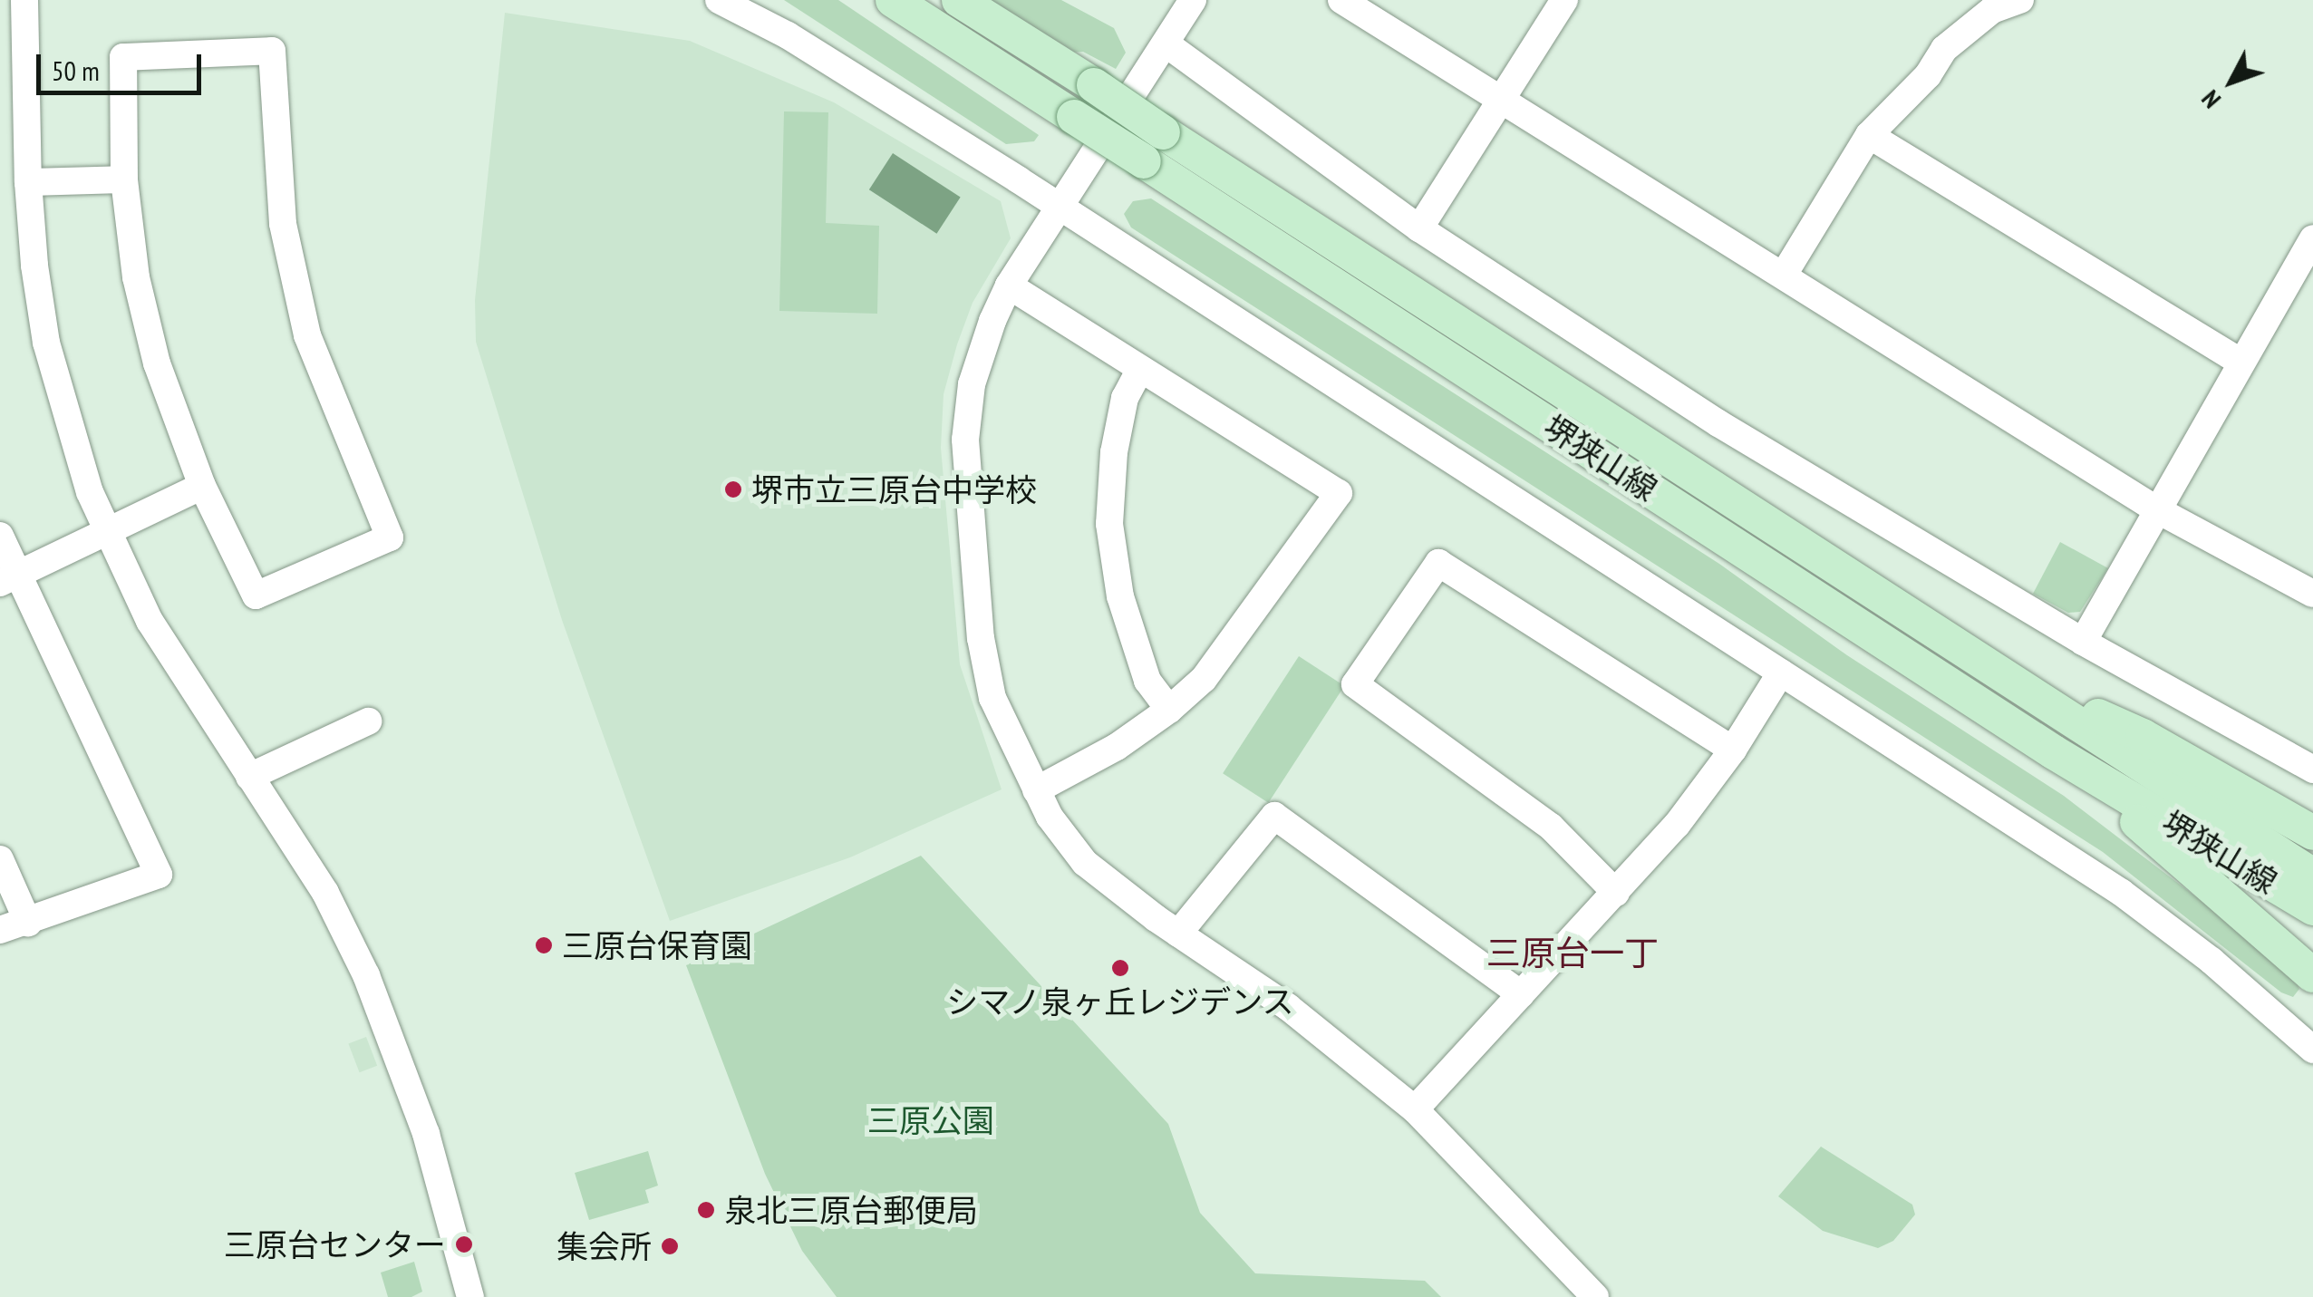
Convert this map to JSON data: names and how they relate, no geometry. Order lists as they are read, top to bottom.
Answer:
{
  "streets": {
    "main road": ["堺狭山線"]
  },
  "districts": ["三原台一丁"],
  "parks": ["三原公園"],
  "places": [
    "堺市立三原台中学校",
    "三原台保育園",
    "シマノ泉ヶ丘レジデンス",
    "泉北三原台郵便局",
    "三原台センター",
    "集会所"
  ],
  "scale_bar": "50 m",
  "north": "bottom left"
}
